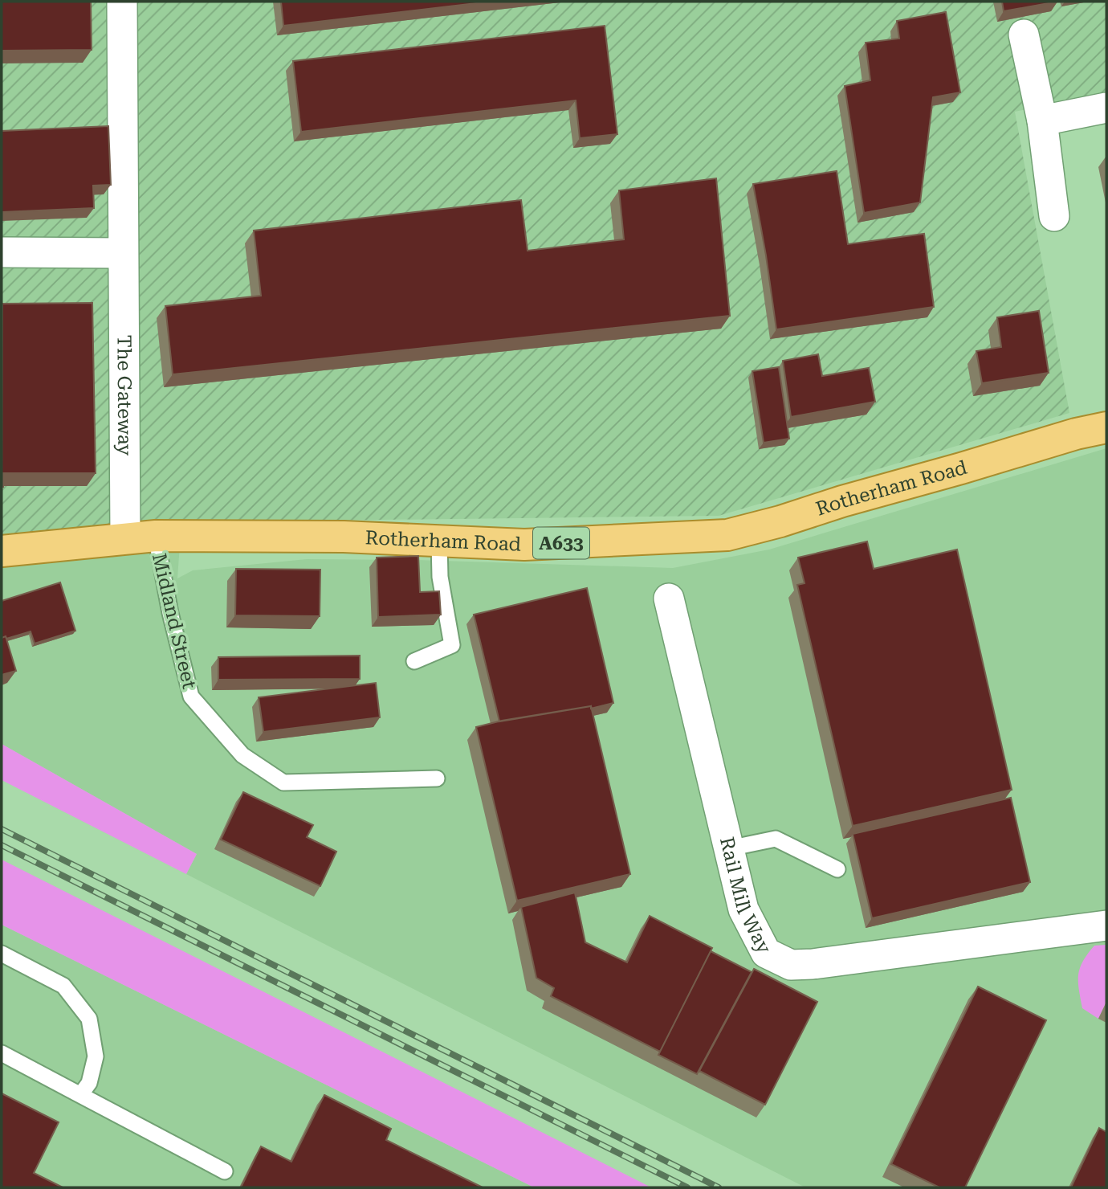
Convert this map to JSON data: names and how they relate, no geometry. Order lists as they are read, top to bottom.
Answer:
{
  "streets": {
    "main road": ["Rotherham Road", "A633"],
    "street": ["The Gateway", "Rail Mill Way"],
    "lane": ["Midland Street"]
  },
  "crossings": [
    ["The Gateway", "Rotherham Road"],
    ["Rotherham Road", "Midland Street"]
  ]
}
